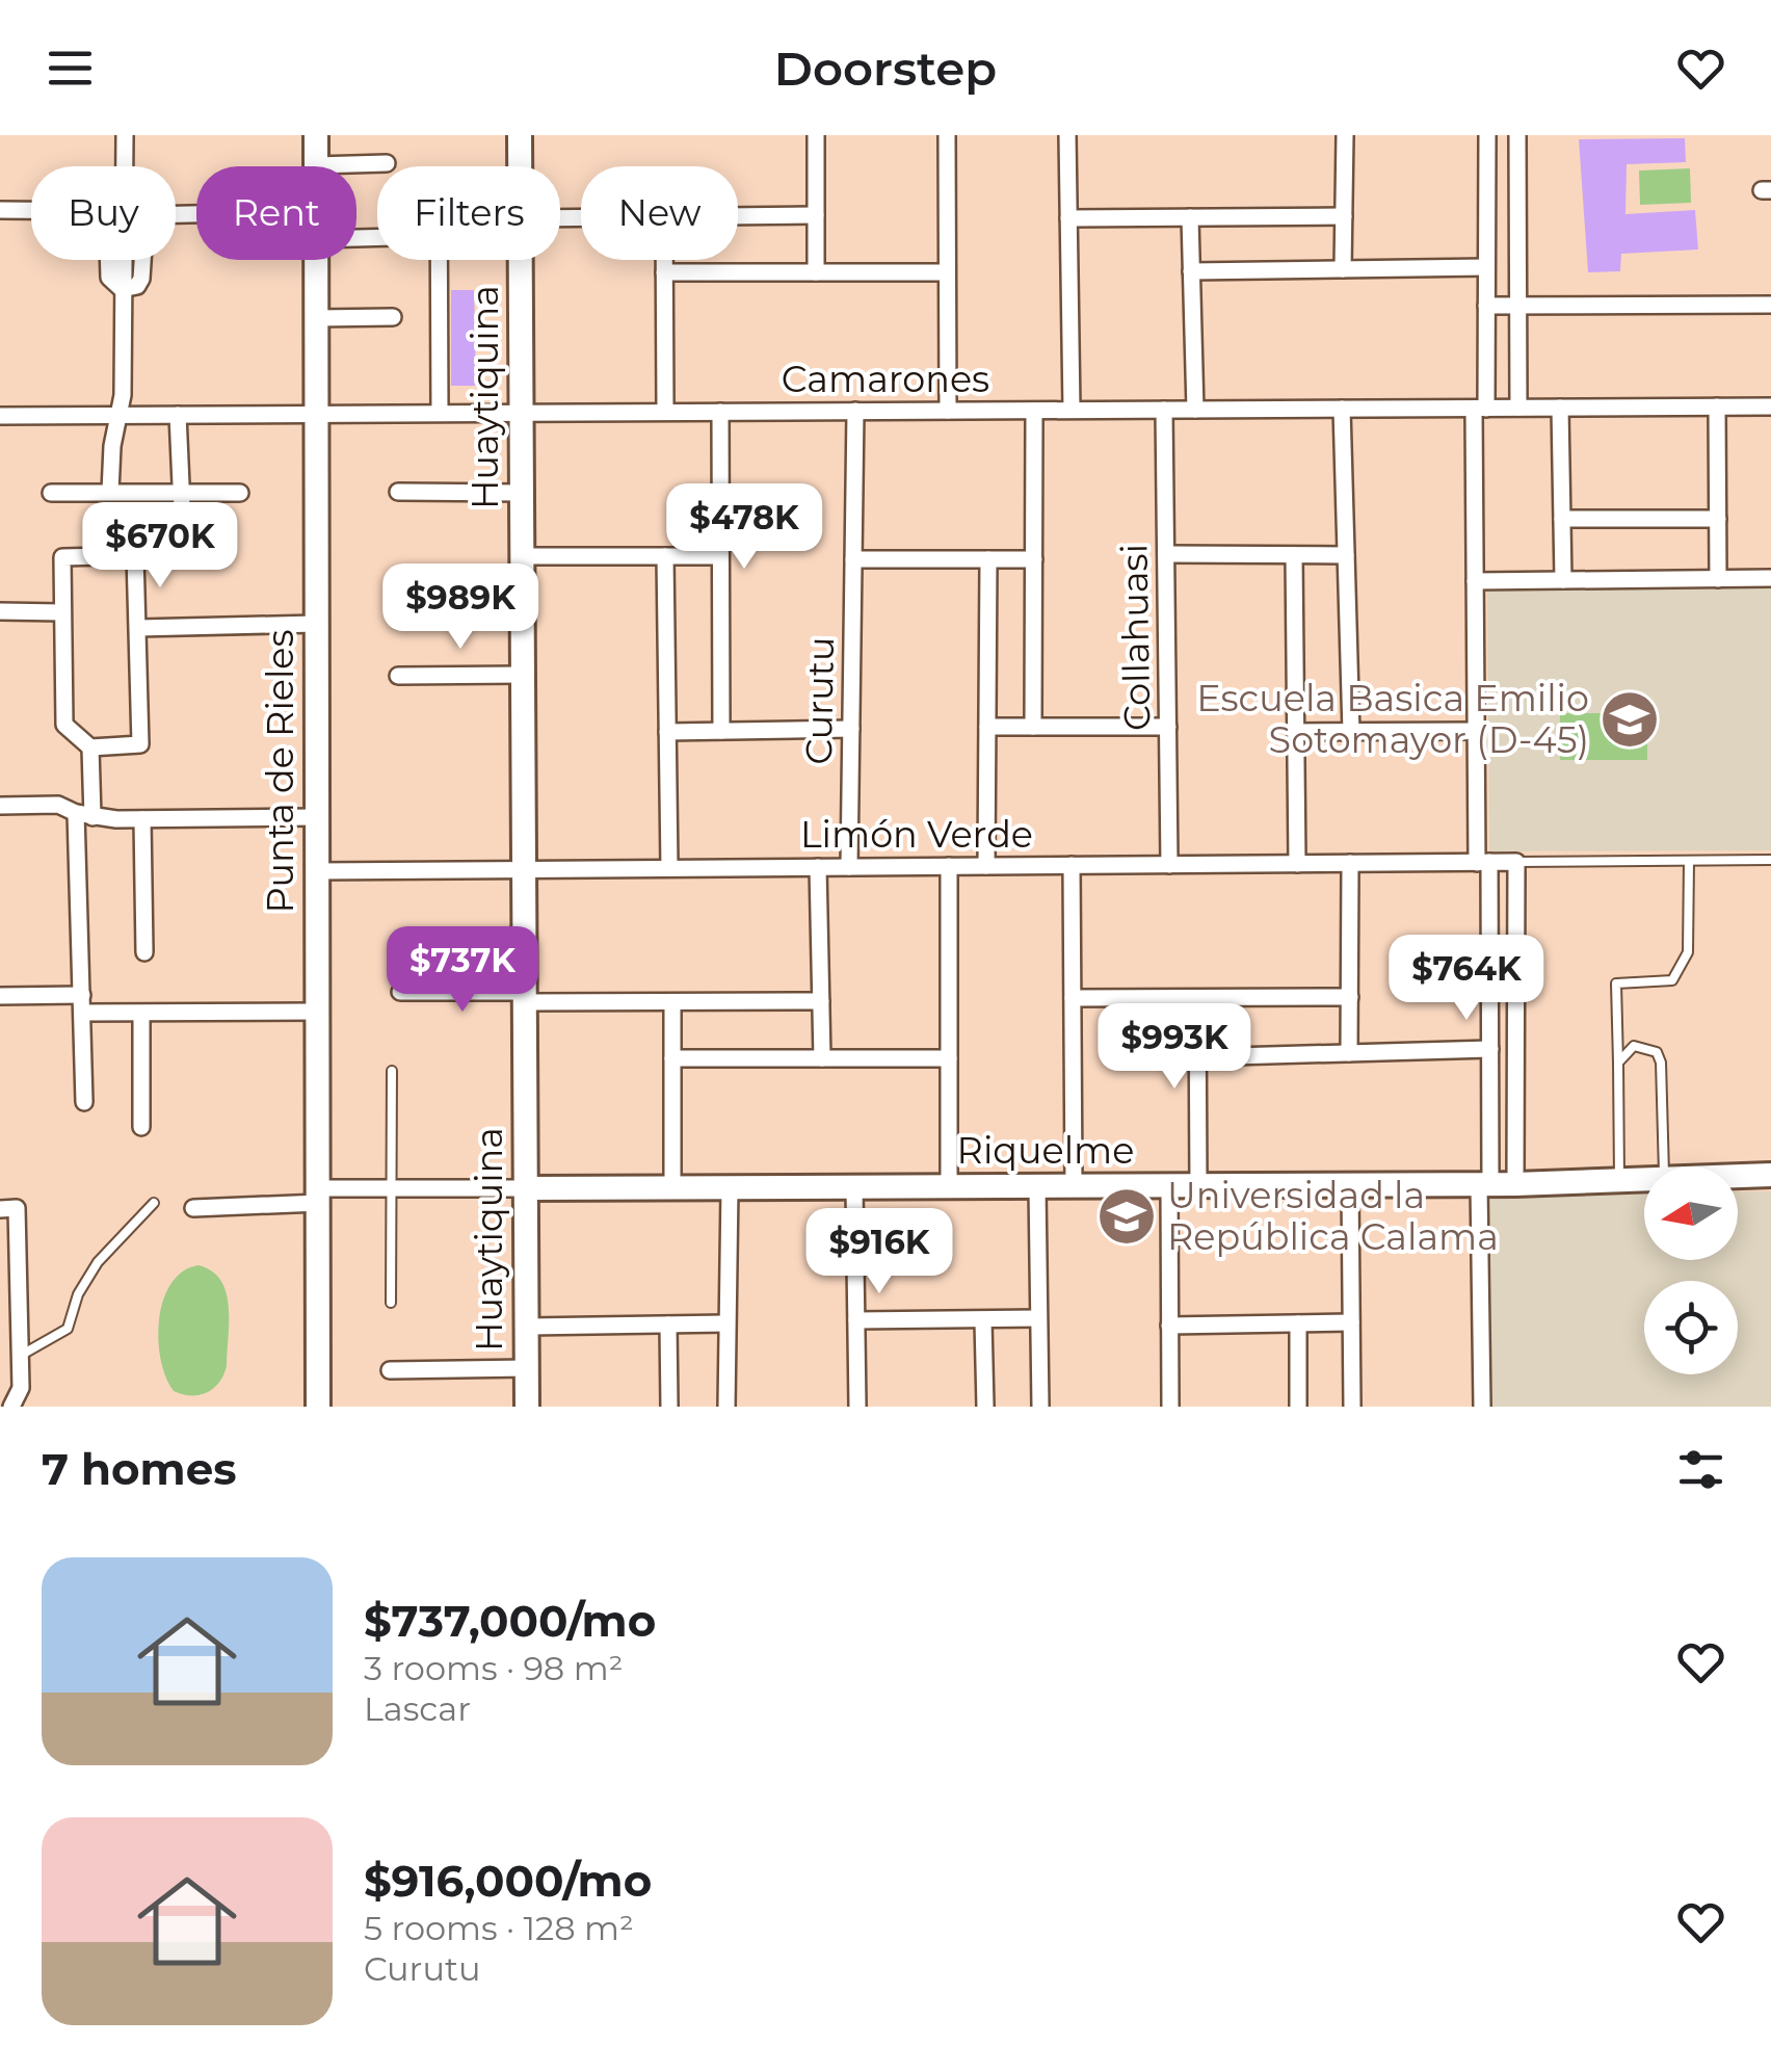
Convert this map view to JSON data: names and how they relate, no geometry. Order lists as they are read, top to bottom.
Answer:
{
  "streets": {
    "street": [
      "Camarones",
      "Huaytiquina",
      "Collahuasi",
      "Curutu",
      "Punta de Rieles",
      "Limón Verde",
      "Riquelme"
    ]
  },
  "crossings": [
    ["Camarones", "Huaytiquina"],
    ["Camarones", "Collahuasi"],
    ["Camarones", "Curutu"],
    ["Camarones", "Punta de Rieles"],
    ["Huaytiquina", "Limón Verde"],
    ["Huaytiquina", "Riquelme"],
    ["Collahuasi", "Limón Verde"],
    ["Curutu", "Limón Verde"],
    ["Punta de Rieles", "Limón Verde"],
    ["Punta de Rieles", "Riquelme"]
  ],
  "places": {
    "school or university": ["Escuela Basica Emilio Sotomayor (D-45)", "Universidad la República Calama"]
  },
  "north": "left",
  "page": {
    "header": "Doorstep",
    "chip": [
      "Buy",
      "Rent",
      "Filters",
      "New"
    ],
    "price": [
      "$478K",
      "$670K",
      "$989K",
      "$737K",
      "$764K",
      "$993K",
      "$916K"
    ],
    "heading": "7 homes",
    "list": [
      {
        "name": "$737,000/mo",
        "note": "3 rooms · 98 m² · Lascar"
      },
      {
        "name": "$916,000/mo",
        "note": "5 rooms · 128 m² · Curutu"
      }
    ]
  }
}
